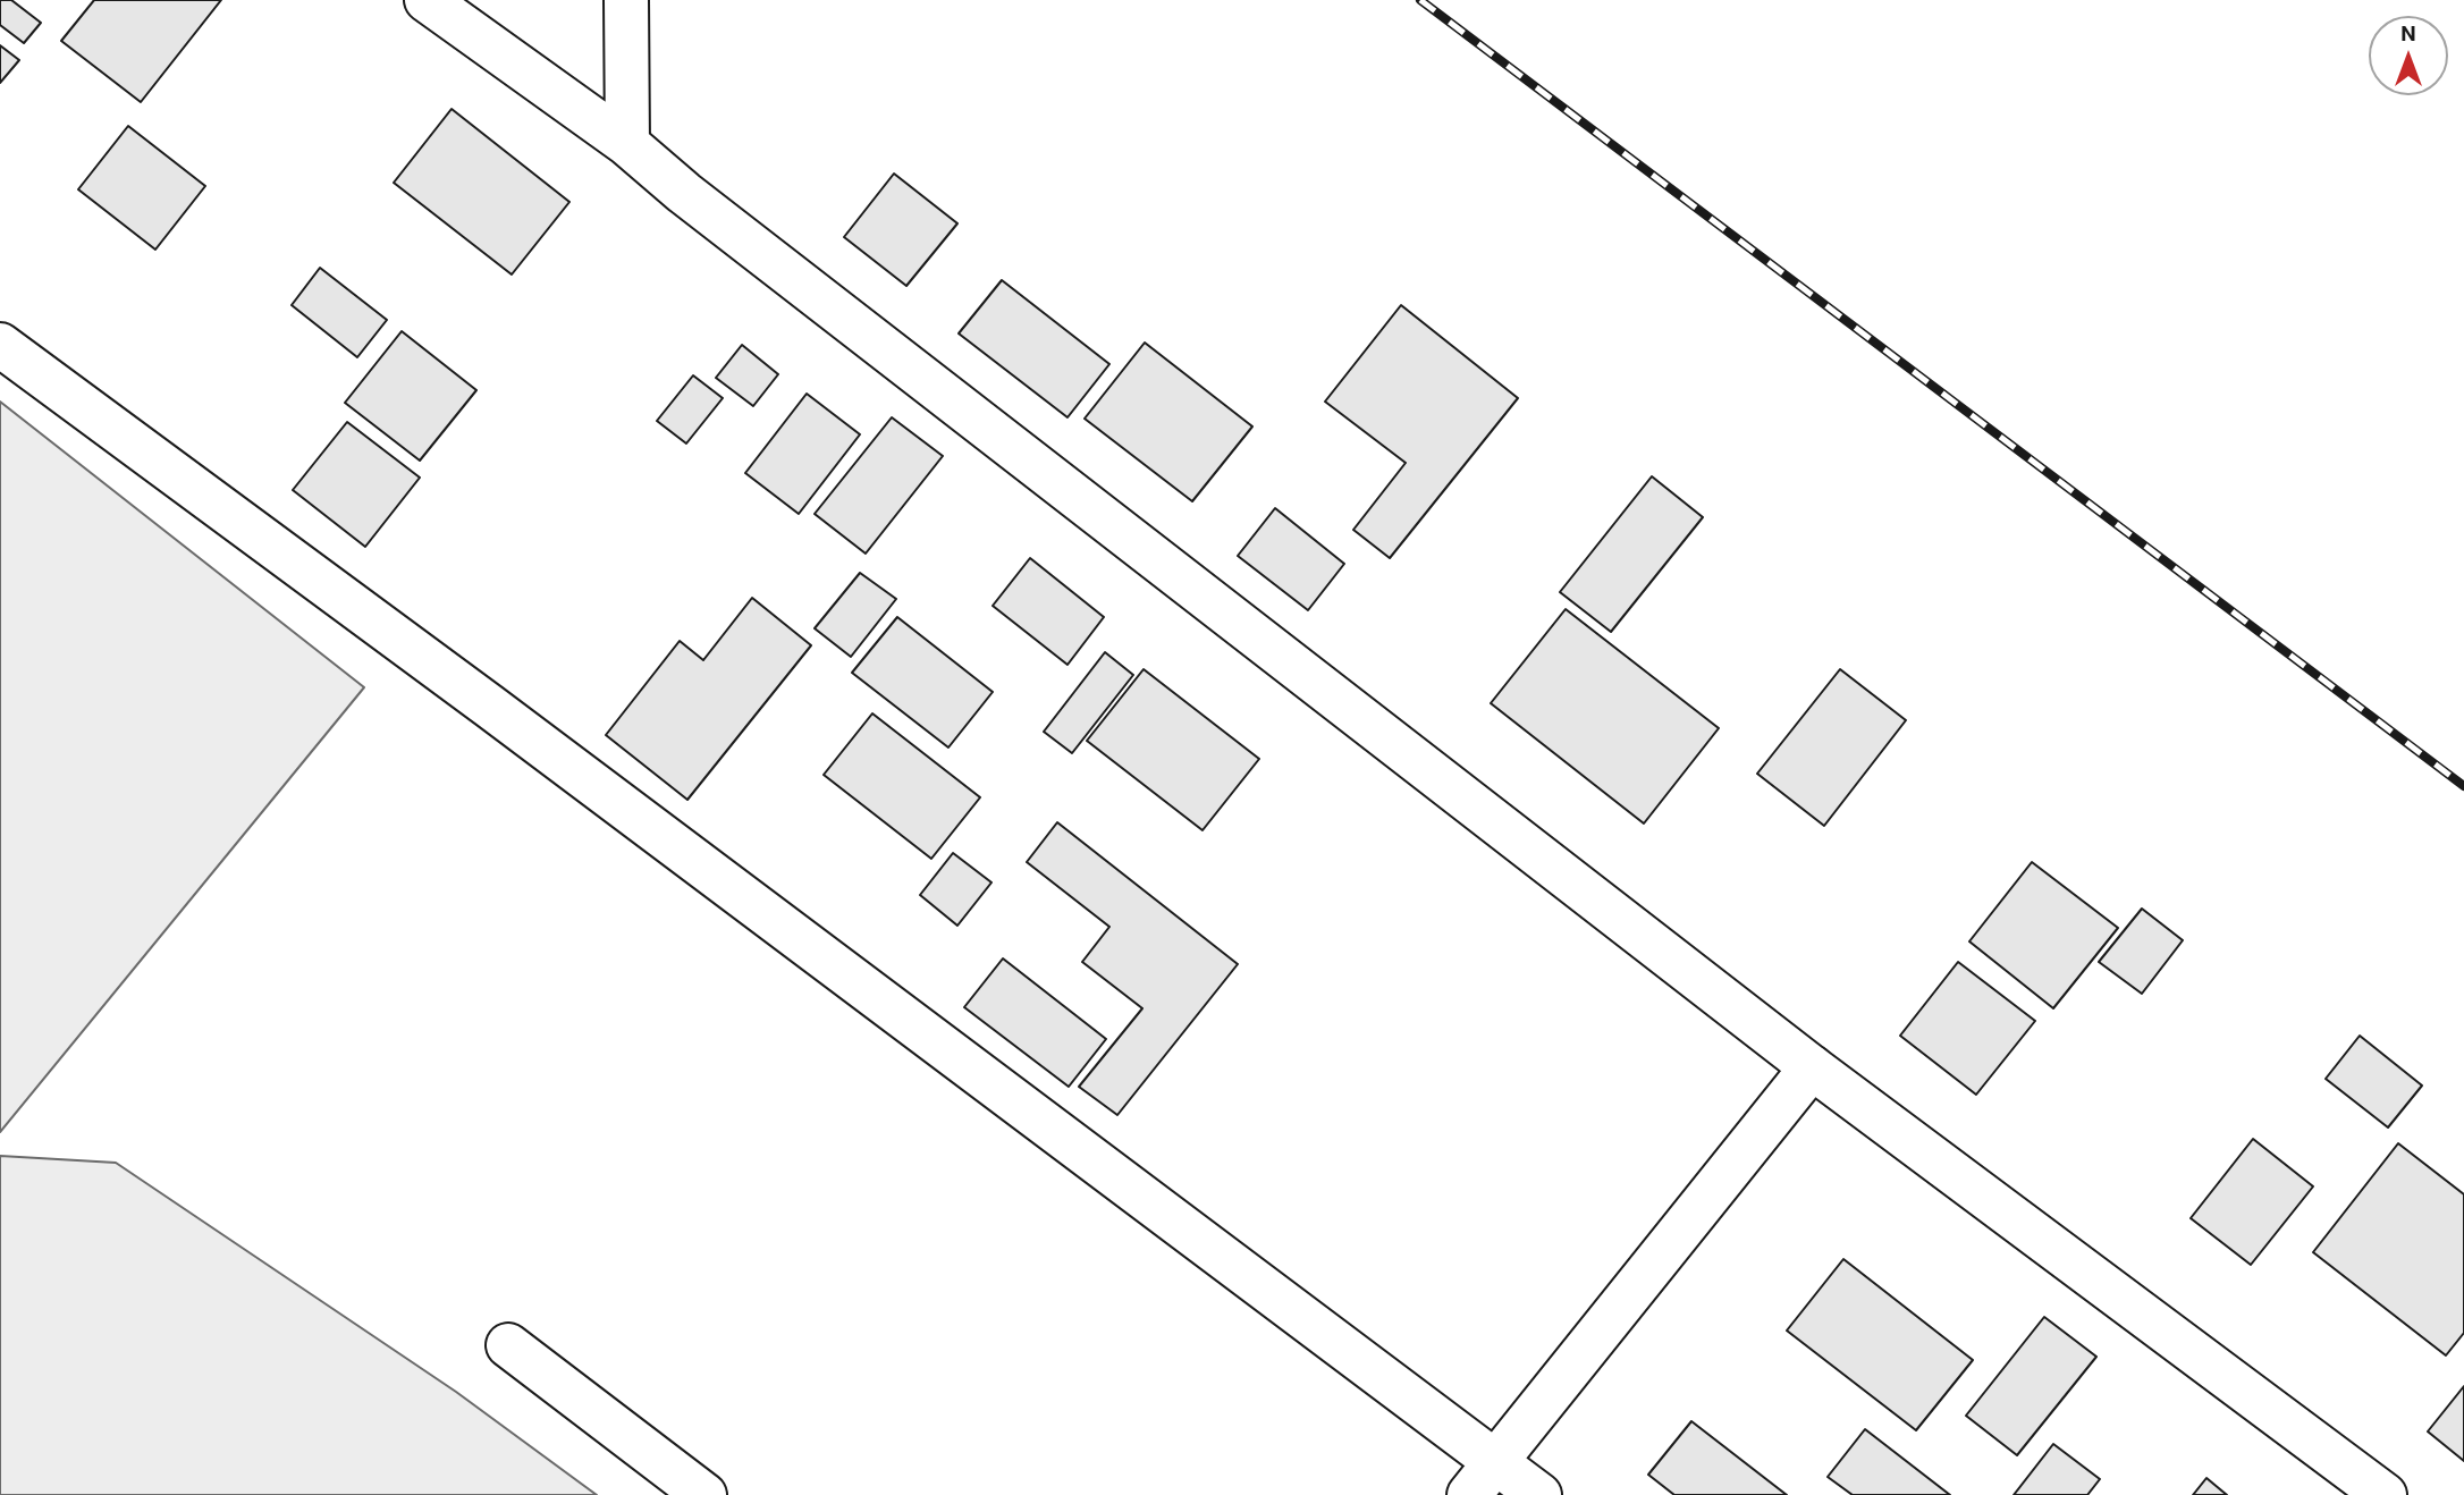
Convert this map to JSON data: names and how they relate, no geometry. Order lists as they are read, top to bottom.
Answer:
{
  "north": "top"
}
